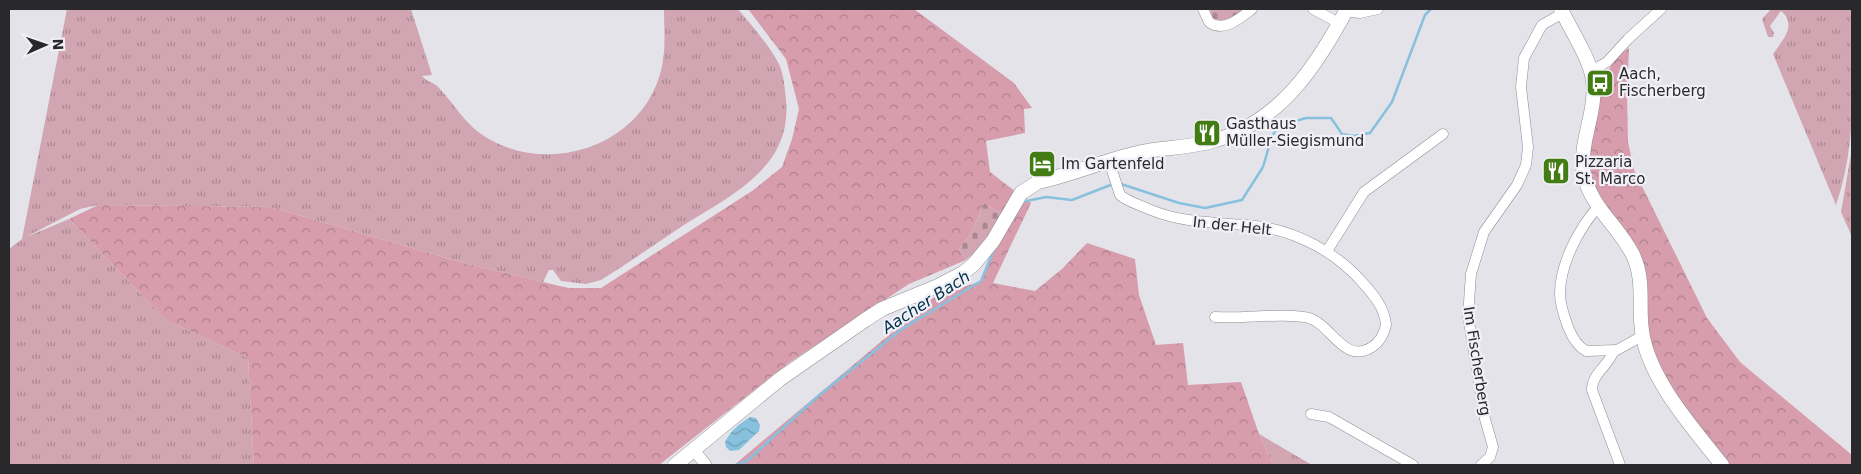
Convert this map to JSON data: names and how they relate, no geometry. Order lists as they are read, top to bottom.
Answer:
{
  "streets": {
    "street": ["In der Helt", "Im Fischerberg"]
  },
  "water": ["Aacher Bach"],
  "places": {
    "bus stop": ["Aach, Fischerberg"],
    "restaurant": ["Gasthaus Müller-Siegismund", "Pizzaria St. Marco"],
    "hotel": ["Im Gartenfeld"]
  },
  "north": "right"
}
